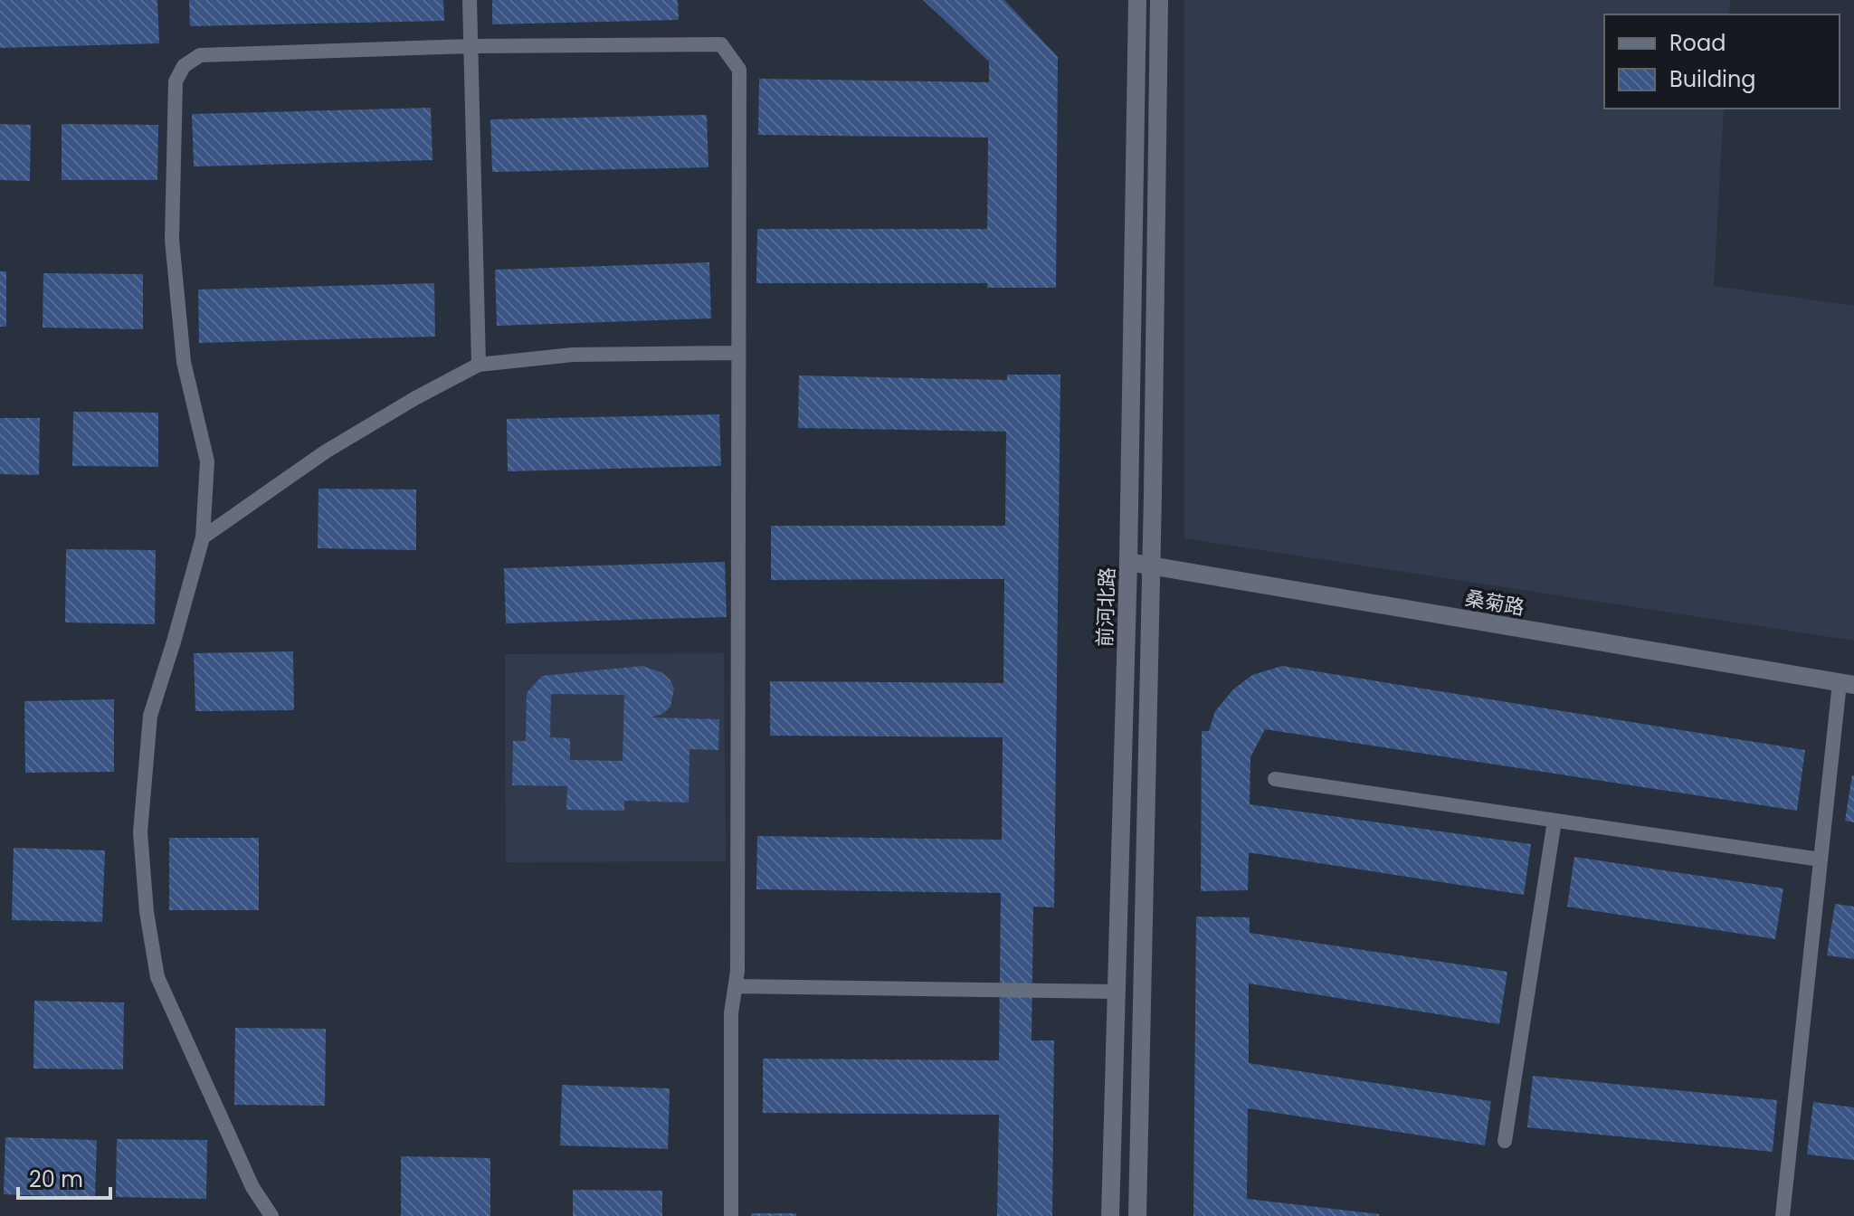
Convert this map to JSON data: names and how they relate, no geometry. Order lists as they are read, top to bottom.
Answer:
{
  "streets": {
    "main road": ["桑菊路", "前河北路"]
  },
  "crossings": [
    ["桑菊路", "前河北路"]
  ],
  "legend": ["Road", "Building"],
  "scale_bar": "20 m"
}
